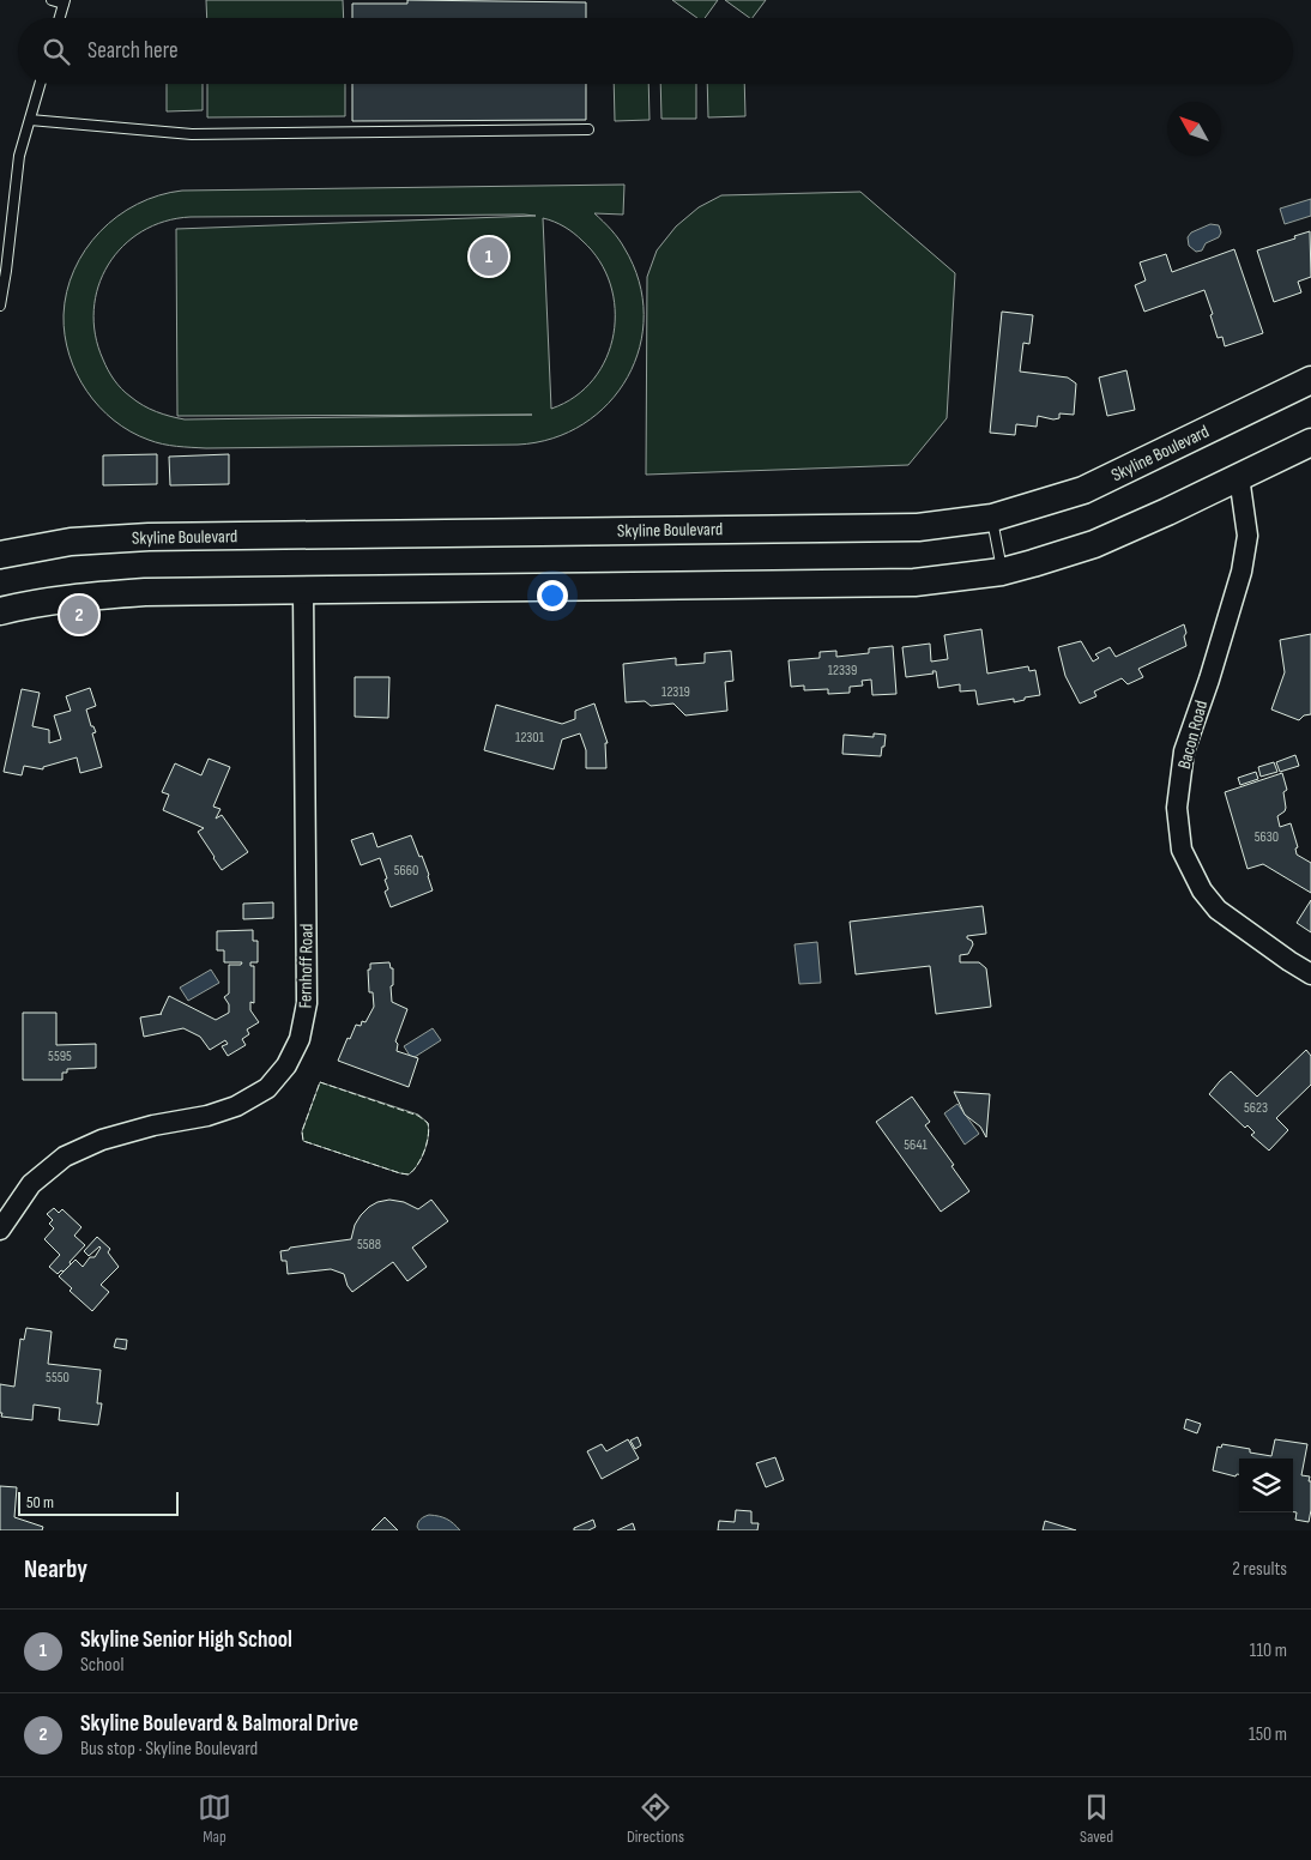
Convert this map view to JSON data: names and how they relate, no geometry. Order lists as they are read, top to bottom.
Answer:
{
  "streets": {
    "main road": ["Skyline Boulevard"],
    "street": ["Bacon Road", "Fernhoff Road"]
  },
  "house_numbers": [
    "12339",
    "12319",
    "12301",
    "5630",
    "5660",
    "5595",
    "5623",
    "5641",
    "5588",
    "5550"
  ],
  "scale_bar": "50 m",
  "north": "top left",
  "page": {
    "search": "Search here",
    "pins": ["1", "2"],
    "scale": "50 m",
    "heading": ["Nearby", "2 results"],
    "list": [
      {
        "mark": "1",
        "name": "Skyline Senior High School",
        "note": "School",
        "value": "110 m"
      },
      {
        "mark": "2",
        "name": "Skyline Boulevard & Balmoral Drive",
        "note": "Bus stop · Skyline Boulevard",
        "value": "150 m"
      }
    ],
    "nav": ["Map", "Directions", "Saved"]
  }
}
